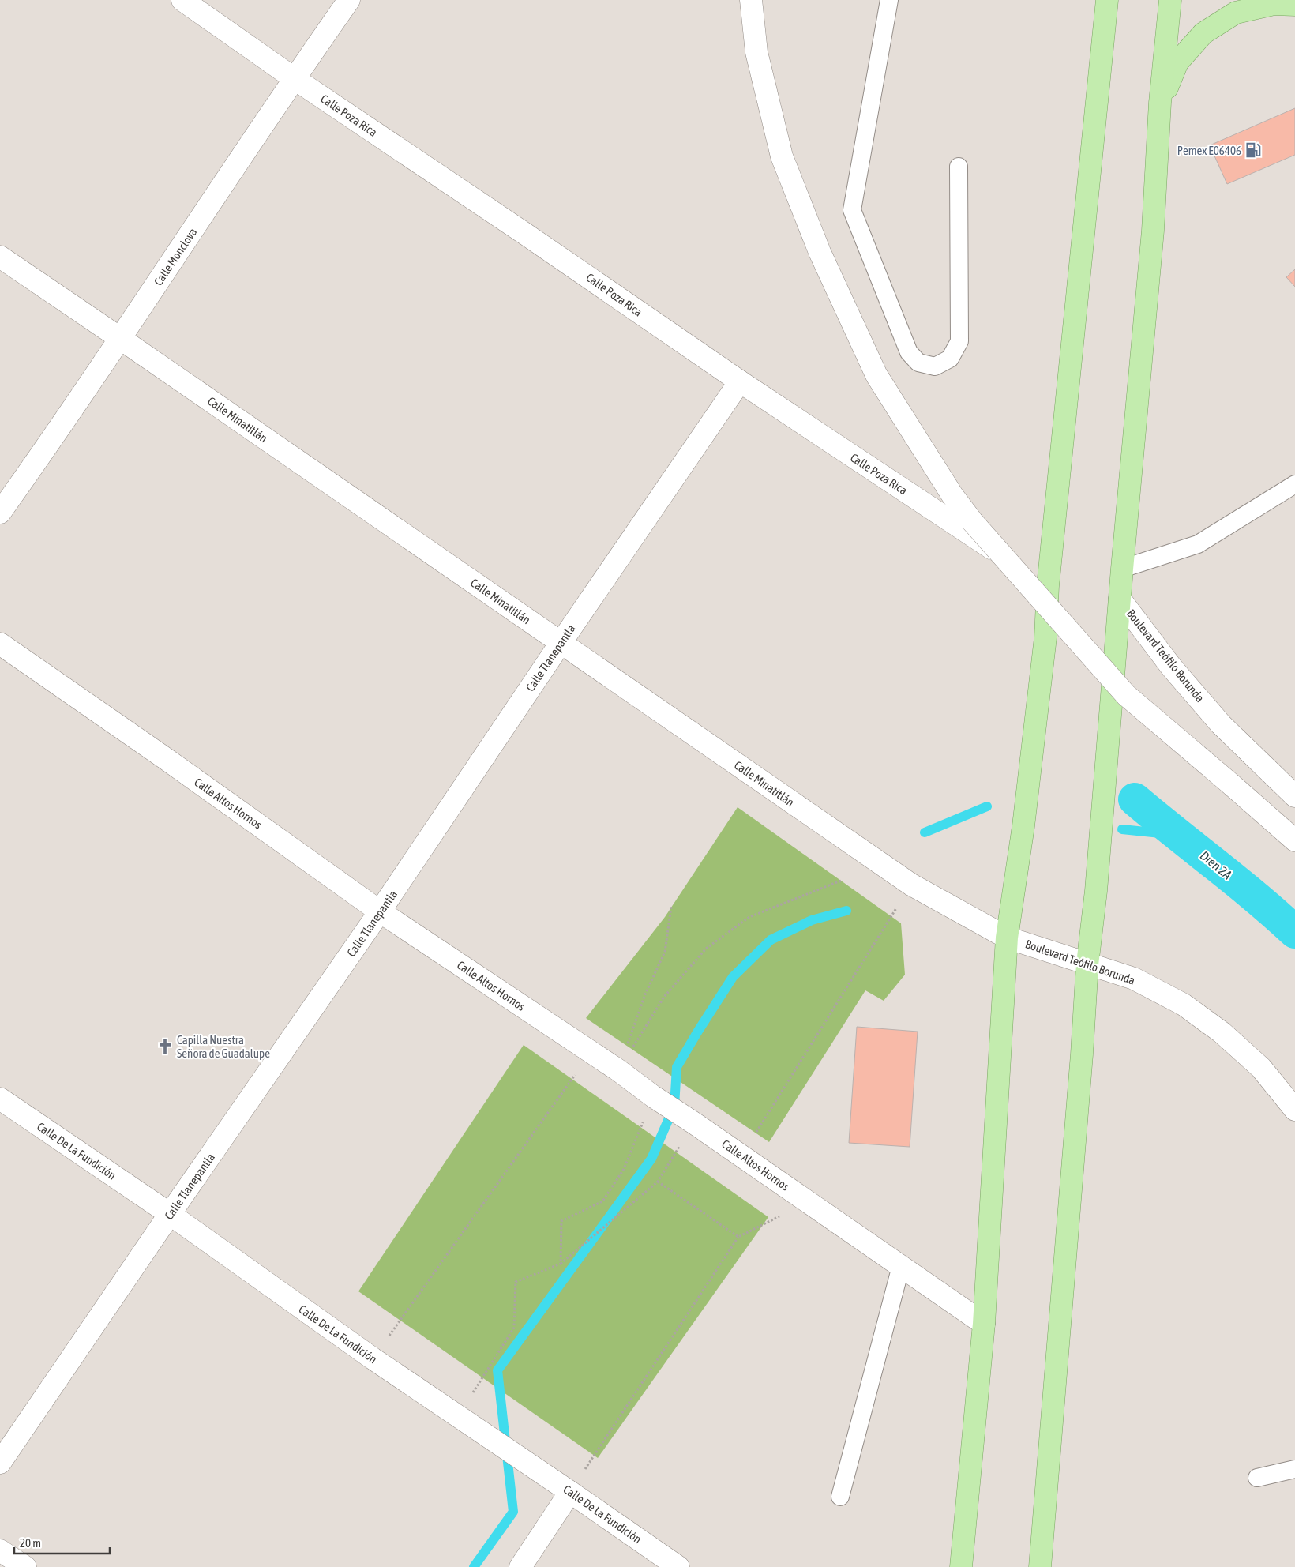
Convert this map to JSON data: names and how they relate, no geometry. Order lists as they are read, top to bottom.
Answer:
{
  "streets": {
    "street": [
      "Calle Poza Rica",
      "Calle Monclova",
      "Calle Minatitlán",
      "Boulevard Teófilo Borunda",
      "Calle Tlanepantla",
      "Calle Altos Hornos",
      "Calle De La Fundición"
    ]
  },
  "crossings": [
    ["Calle Poza Rica", "Calle Monclova"],
    ["Calle Poza Rica", "Calle Tlanepantla"],
    ["Calle Monclova", "Calle Minatitlán"],
    ["Calle Minatitlán", "Boulevard Teófilo Borunda"],
    ["Calle Minatitlán", "Calle Tlanepantla"],
    ["Calle Tlanepantla", "Calle Altos Hornos"],
    ["Calle Tlanepantla", "Calle De La Fundición"]
  ],
  "water": ["Dren 2A"],
  "places": {
    "fuel station": ["Pemex E06406"],
    "church": ["Capilla Nuestra Señora de Guadalupe"]
  },
  "scale_bar": "20 m"
}
